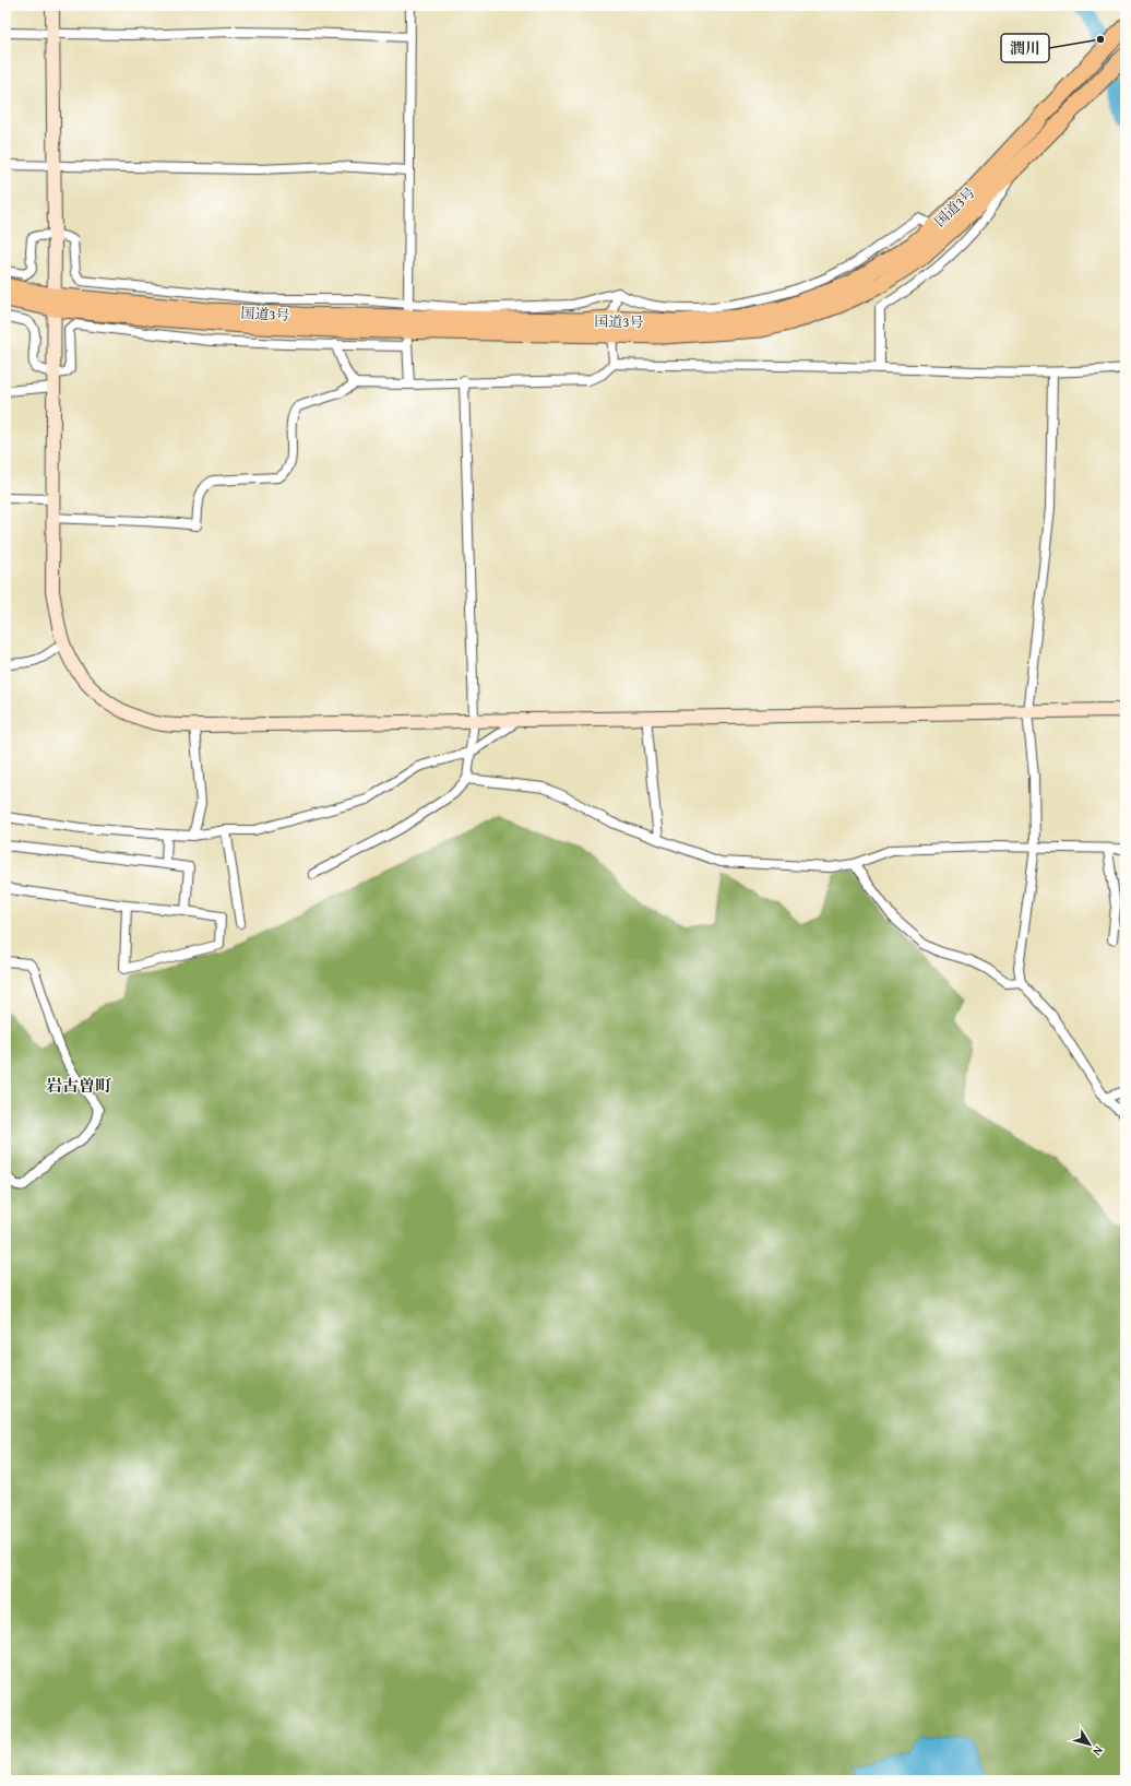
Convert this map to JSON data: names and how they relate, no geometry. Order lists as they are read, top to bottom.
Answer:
{
  "streets": {
    "highway": ["国道3号"]
  },
  "districts": ["岩古曽町"],
  "places": ["潤川"],
  "north": "bottom right"
}
